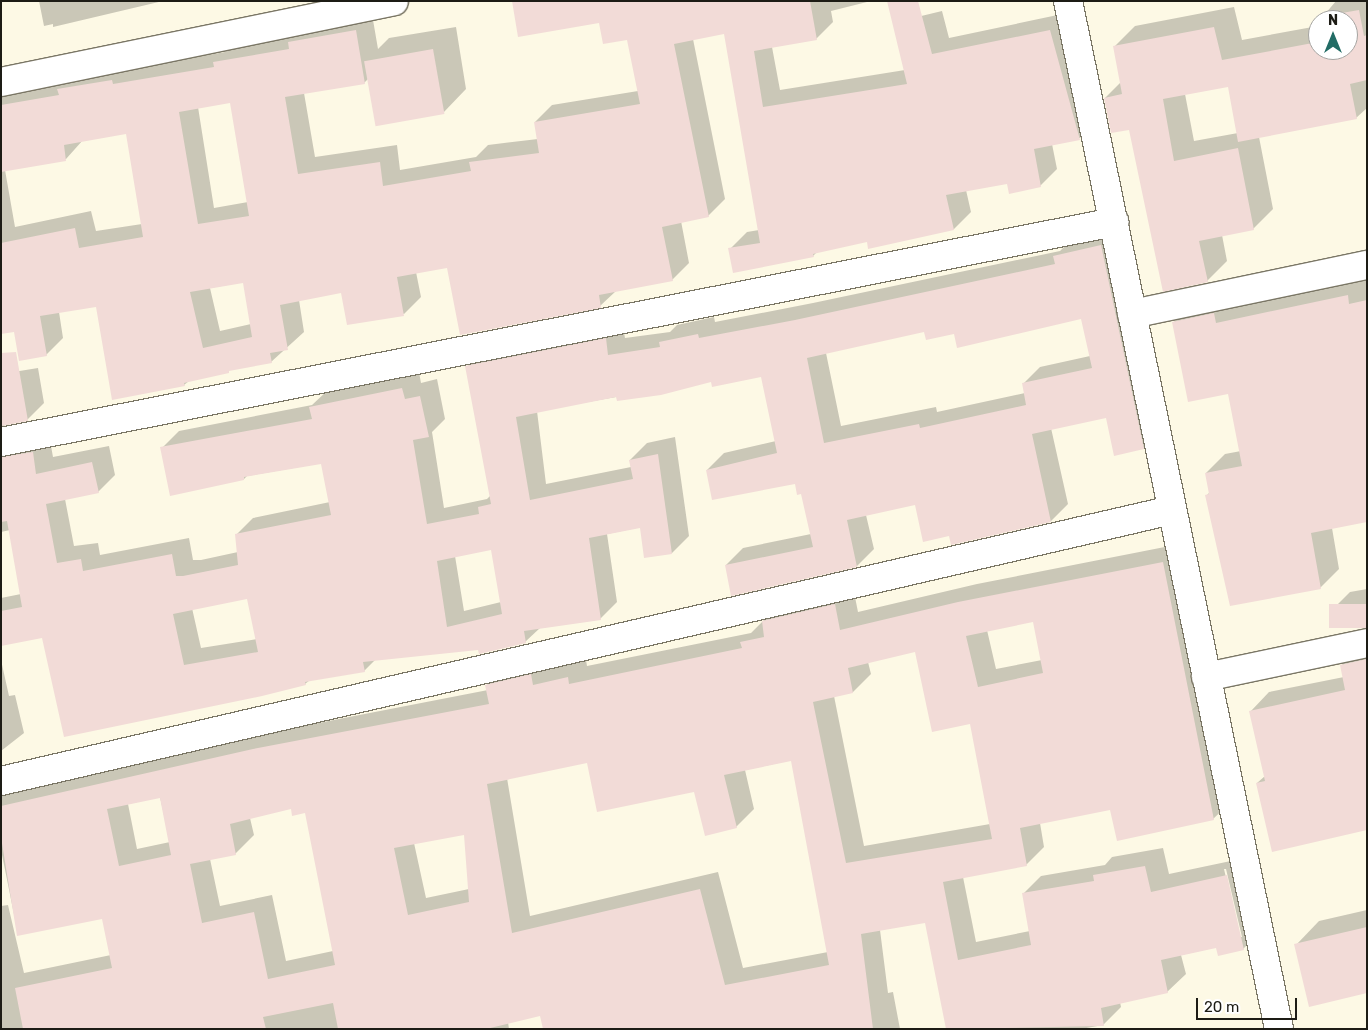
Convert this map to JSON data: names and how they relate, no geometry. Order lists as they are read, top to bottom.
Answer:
{
  "scale_bar": "20 m",
  "north": "top"
}
